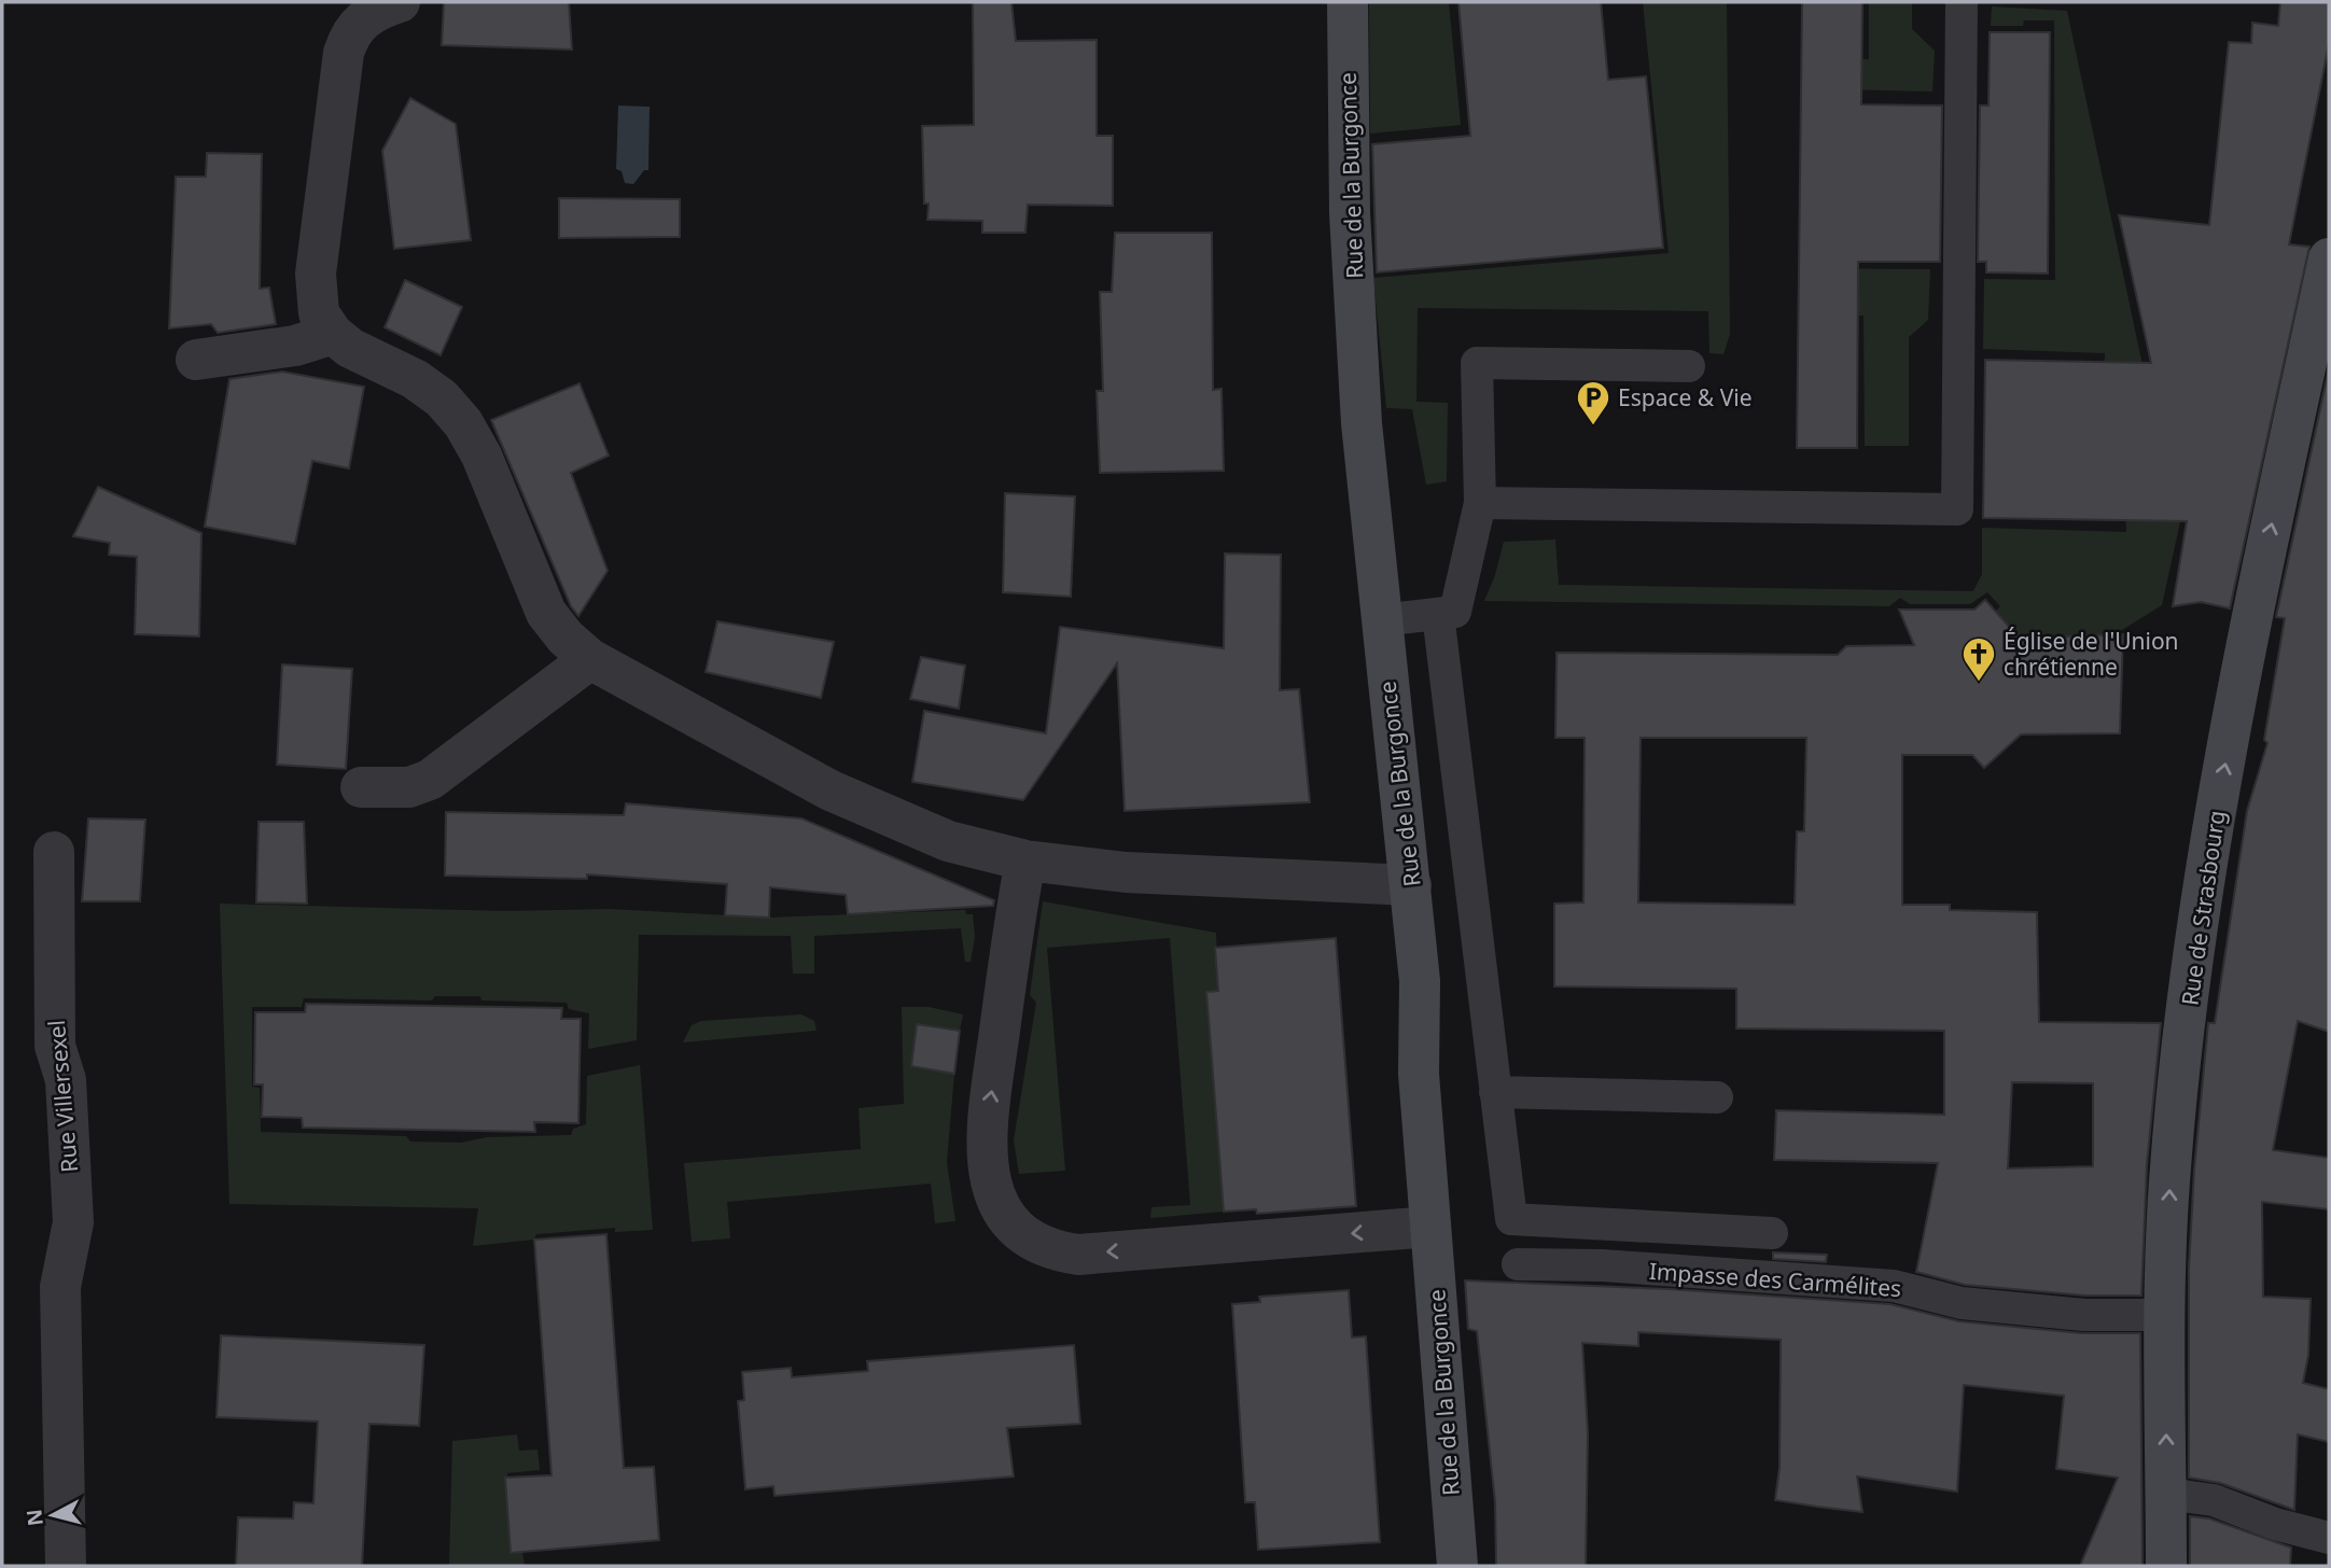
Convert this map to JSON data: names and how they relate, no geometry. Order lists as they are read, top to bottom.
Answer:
{
  "streets": {
    "street": ["Rue de la Burgonce", "Rue de Strasbourg", "Rue Villersexel"],
    "lane": ["Impasse des Carmélites"]
  },
  "crossings": [
    ["Rue de Strasbourg", "Impasse des Carmélites"]
  ],
  "one_way": ["Rue de Strasbourg"],
  "places": {
    "parking": ["Espace & Vie"],
    "church": ["Église de l'Union chrétienne"]
  },
  "north": "left"
}
